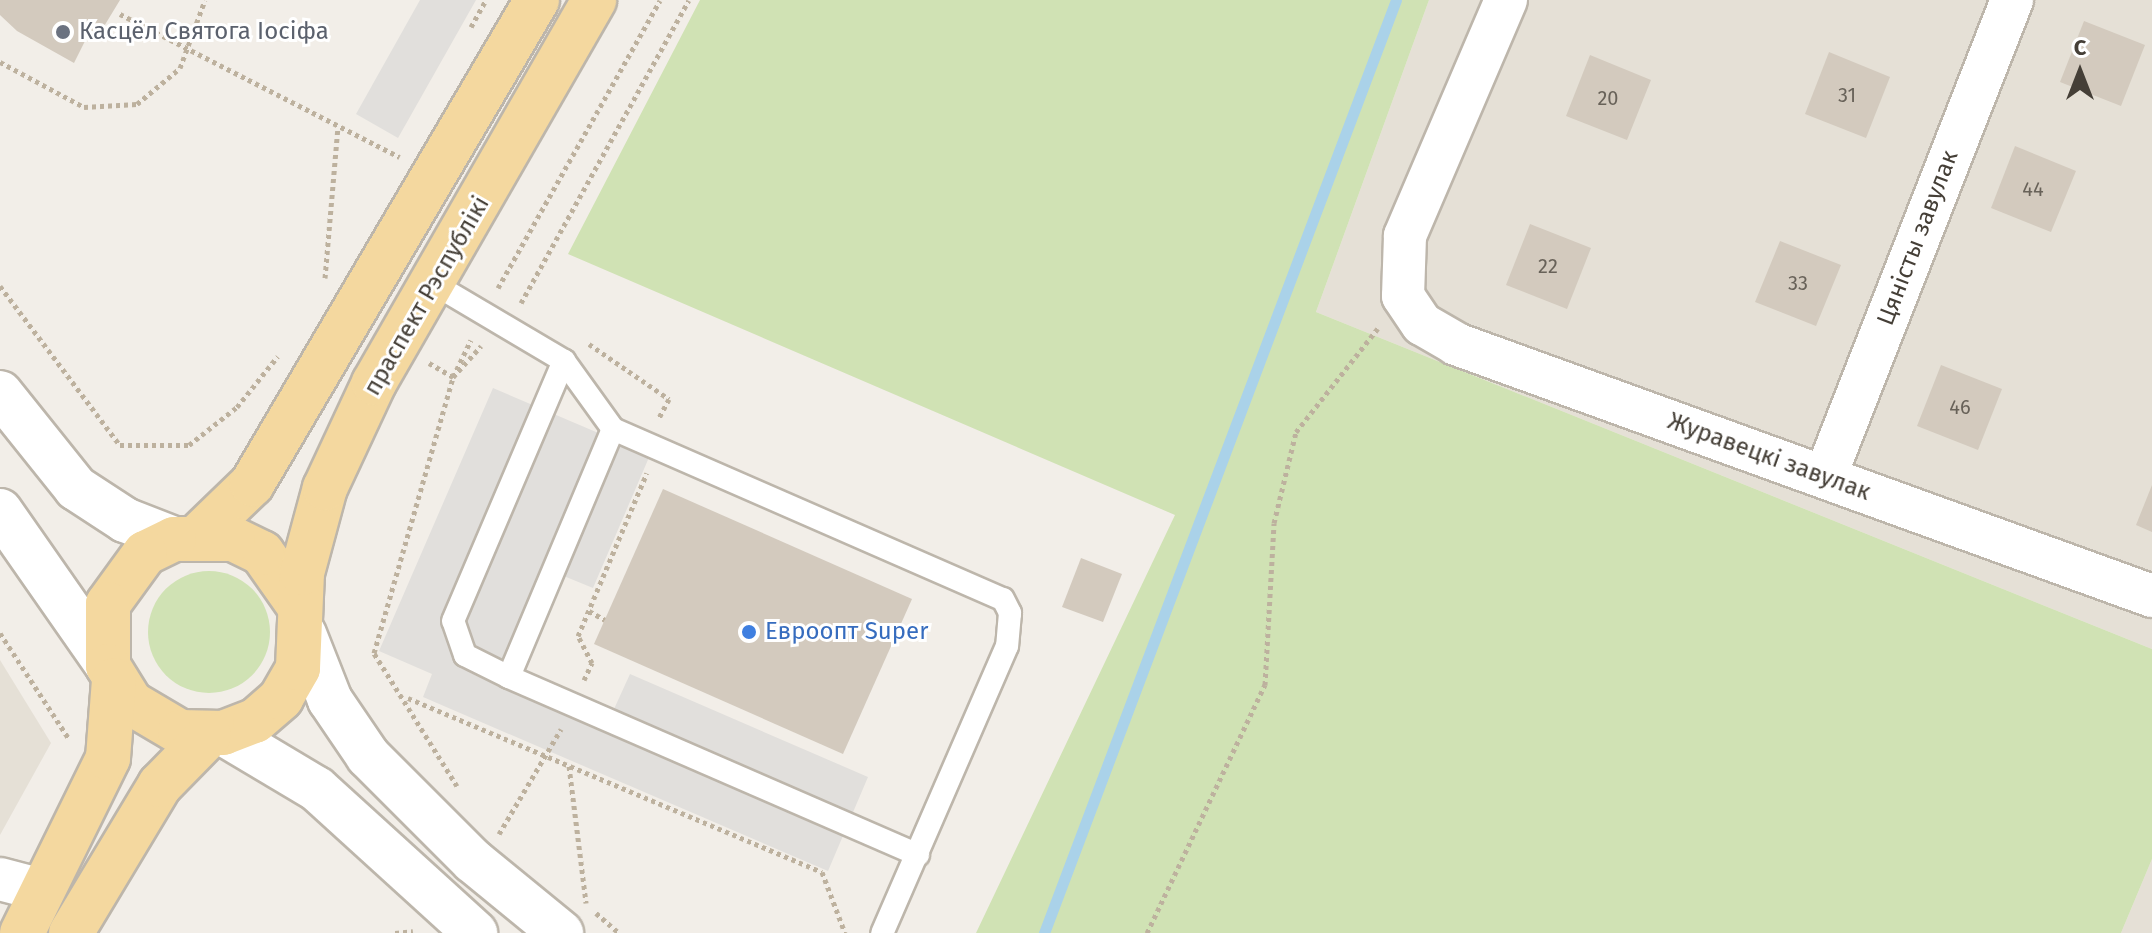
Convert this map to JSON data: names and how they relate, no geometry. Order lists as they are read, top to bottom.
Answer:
{
  "streets": {
    "main road": ["праспект Рэспублікі"],
    "street": ["Цяністы завулак", "Журавецкі завулак"]
  },
  "crossings": [
    ["Цяністы завулак", "Журавецкі завулак"]
  ],
  "places": ["Касцёл Святога Іосіфа", "Евроопт Super"],
  "house_numbers": [
    "31",
    "20",
    "44",
    "22",
    "33",
    "46"
  ],
  "north": "top"
}
